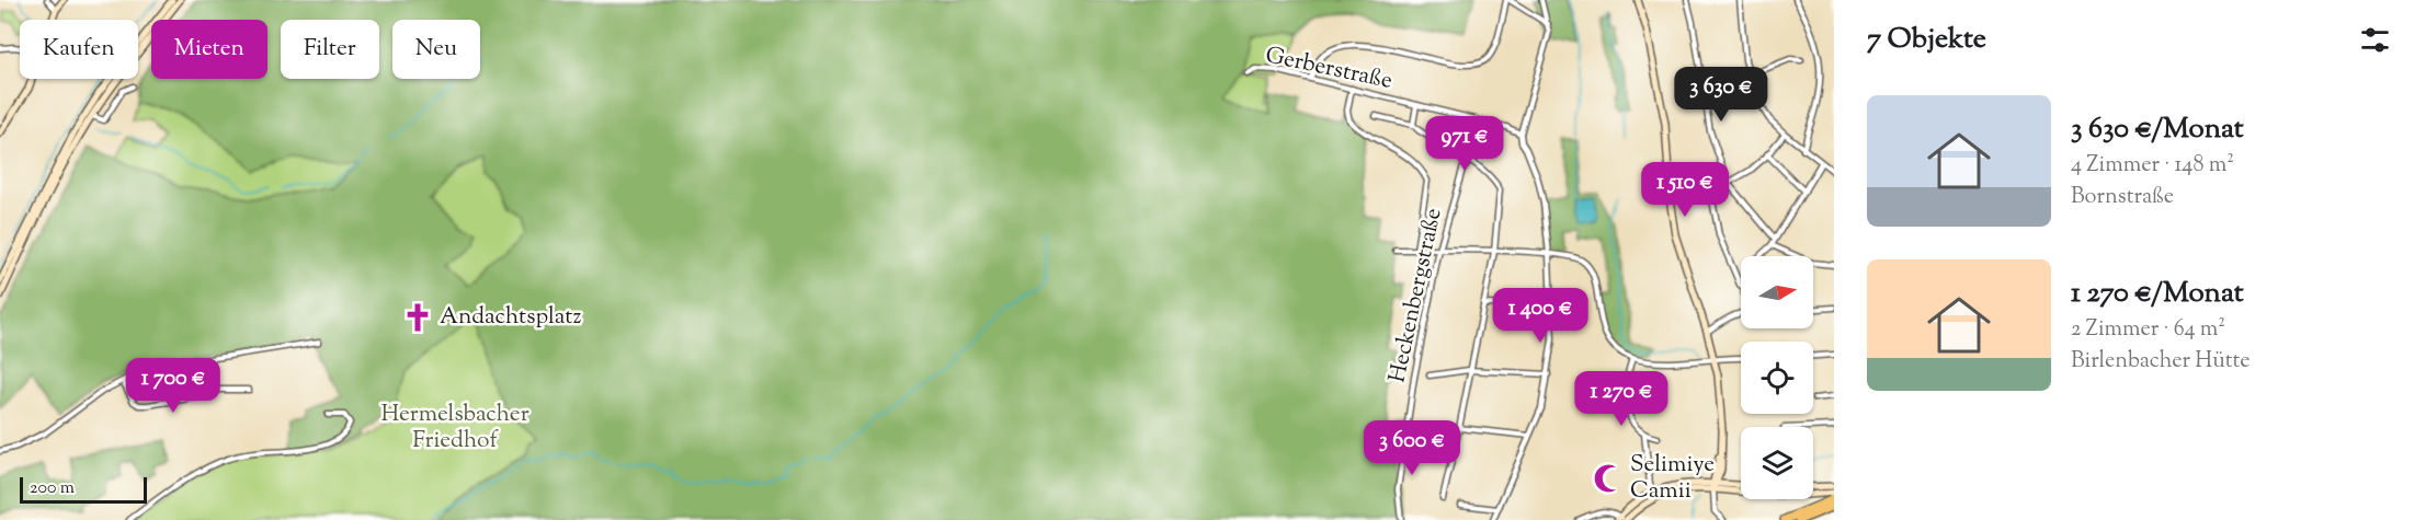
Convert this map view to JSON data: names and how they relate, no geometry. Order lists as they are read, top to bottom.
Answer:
{
  "streets": {
    "street": ["Gerberstraße", "Heckenbergstraße"]
  },
  "parks": ["Hermelsbacher Friedhof"],
  "places": {
    "church": ["Andachtsplatz"],
    "mosque": ["Selimiye Camii"]
  },
  "scale_bar": "200 m",
  "north": "right",
  "page": {
    "heading": "7 Objekte",
    "chip": [
      "Kaufen",
      "Mieten",
      "Filter",
      "Neu"
    ],
    "price": [
      "3 630 €",
      "971 €",
      "1 510 €",
      "1 400 €",
      "1 700 €",
      "1 270 €",
      "3 600 €"
    ],
    "list": [
      {
        "name": "3 630 €/Monat",
        "note": "4 Zimmer · 148 m² · Bornstraße"
      },
      {
        "name": "1 270 €/Monat",
        "note": "2 Zimmer · 64 m² · Birlenbacher Hütte"
      }
    ],
    "scale": "200 m"
  }
}
